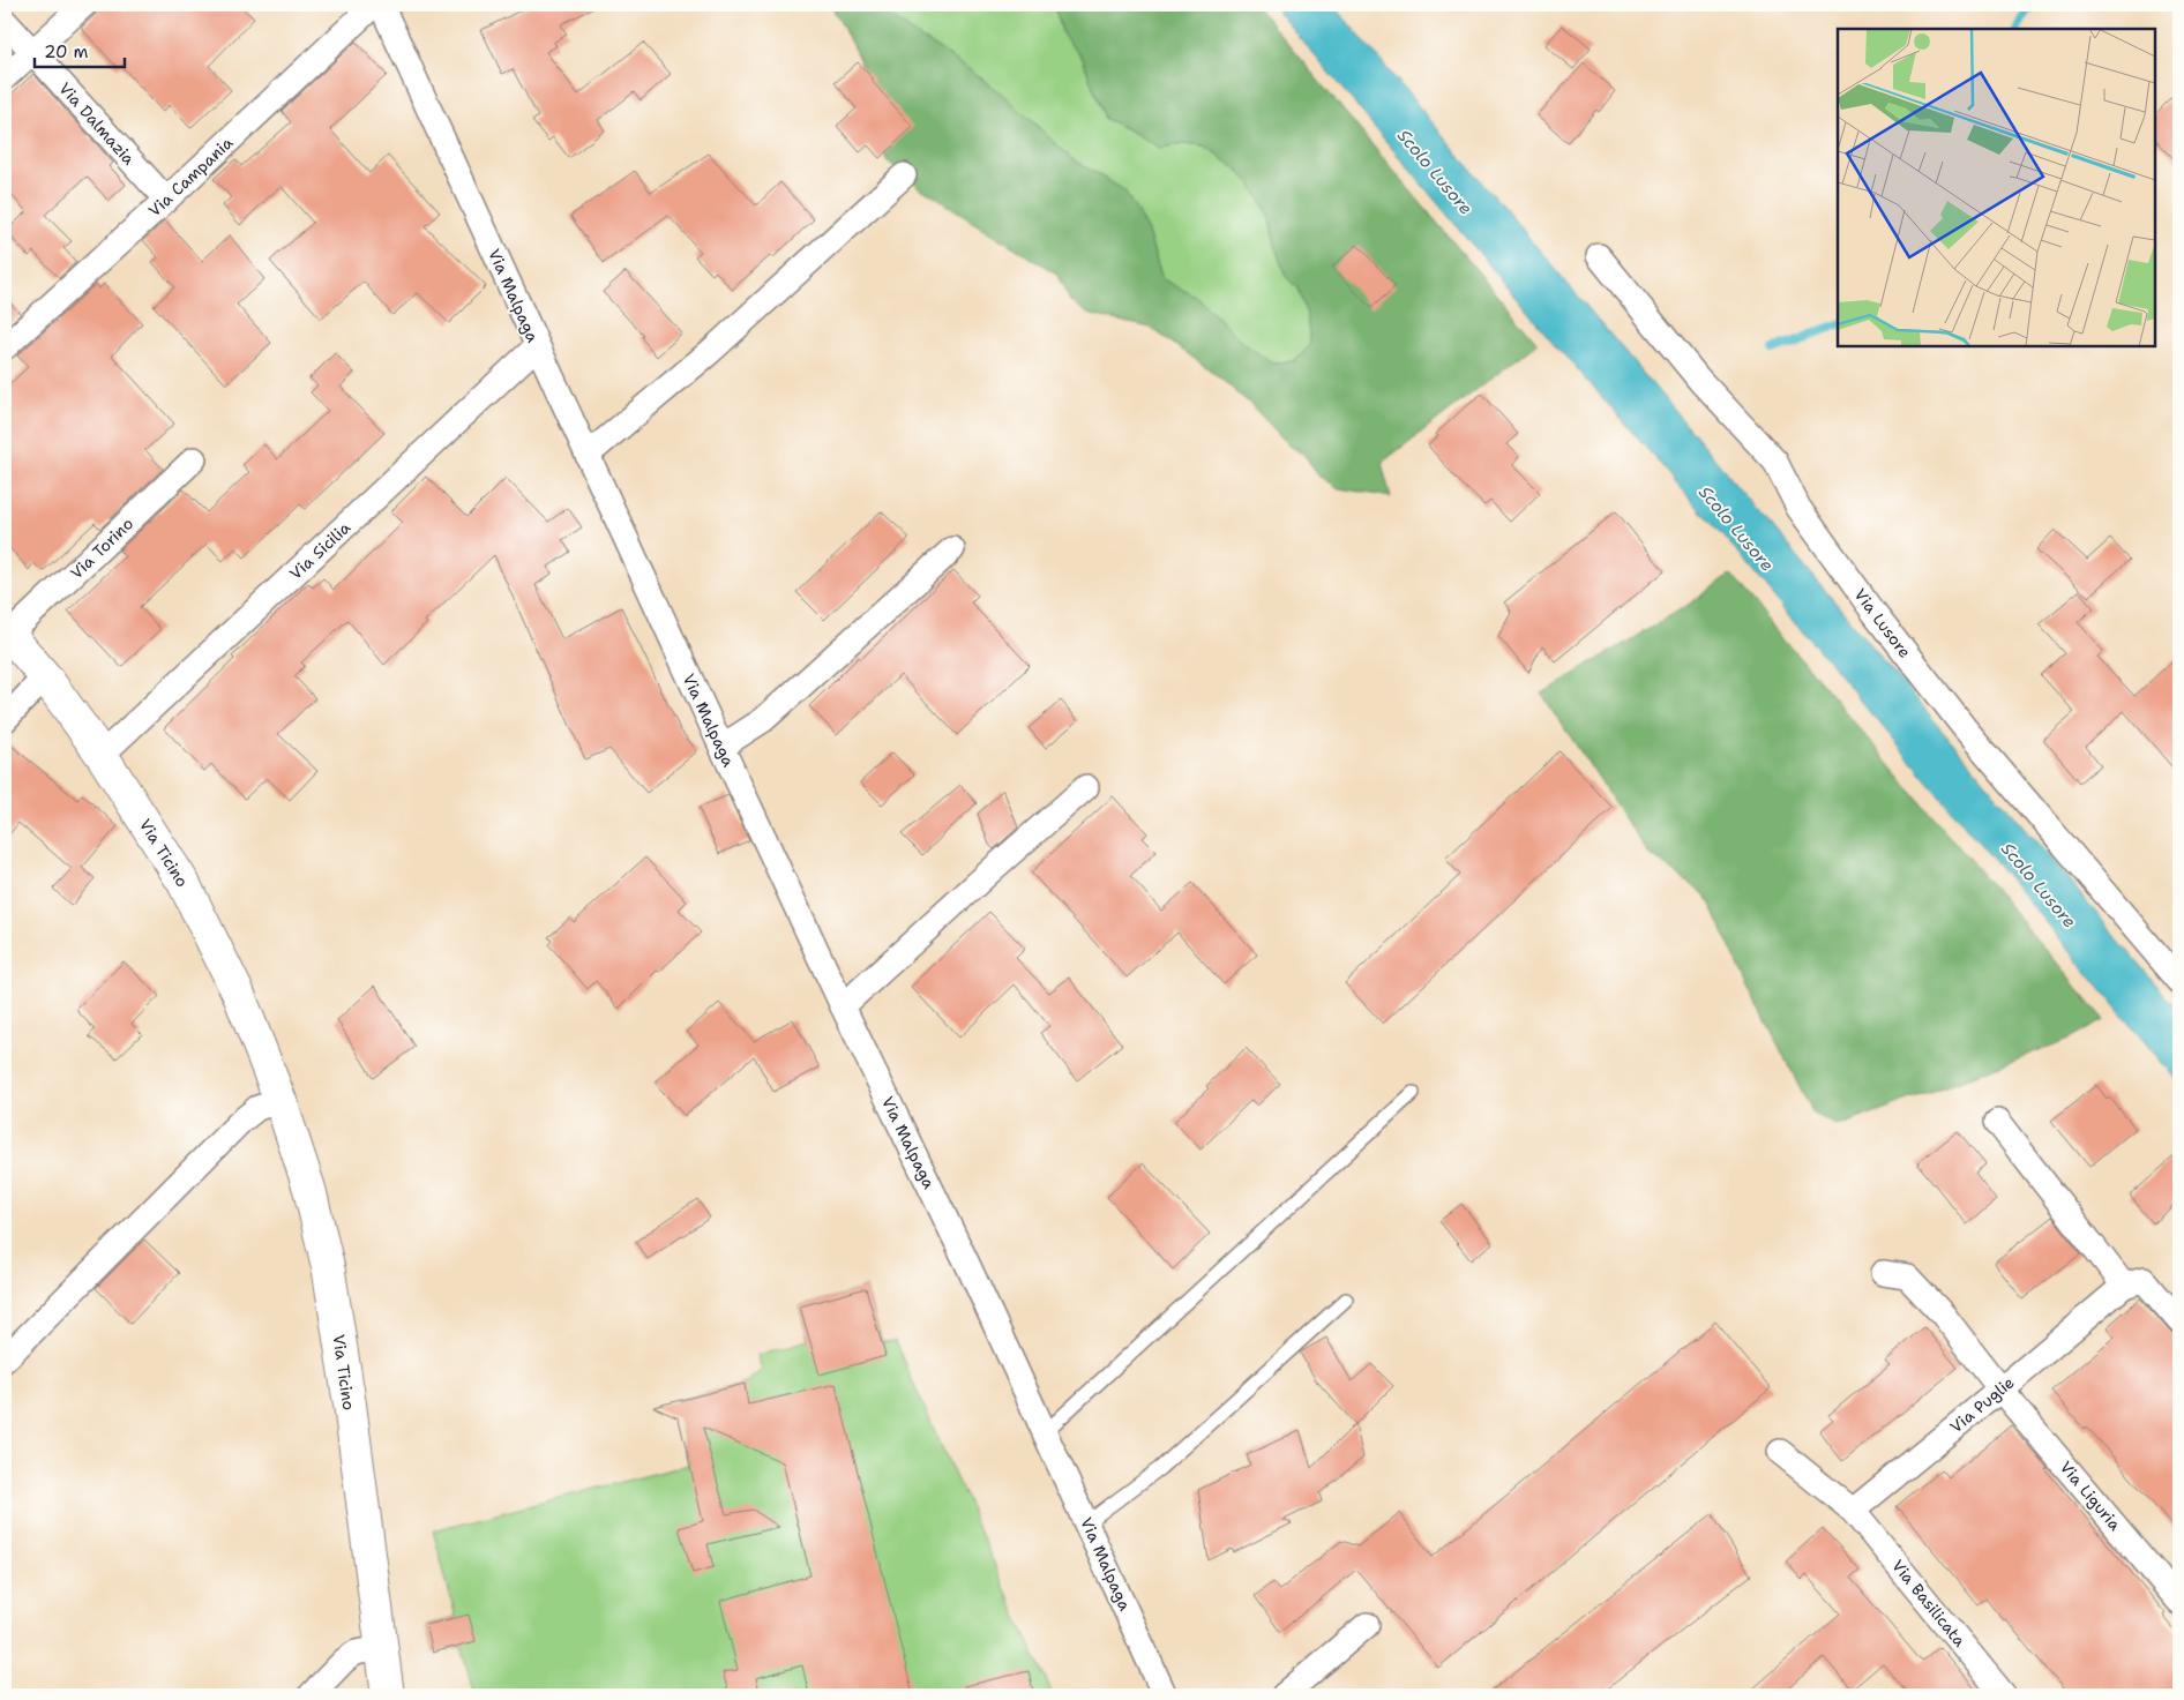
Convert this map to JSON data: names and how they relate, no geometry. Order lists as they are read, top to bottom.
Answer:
{
  "streets": {
    "street": [
      "Via Dalmazia",
      "Via Campania",
      "Via Malpaga",
      "Via Torino",
      "Via Sicilia",
      "Via Lusore",
      "Via Ticino",
      "Via Puglie",
      "Via Liguria",
      "Via Basilicata"
    ]
  },
  "crossings": [
    ["Via Dalmazia", "Via Campania"],
    ["Via Malpaga", "Via Sicilia"],
    ["Via Torino", "Via Ticino"],
    ["Via Sicilia", "Via Ticino"],
    ["Via Puglie", "Via Liguria"],
    ["Via Puglie", "Via Basilicata"]
  ],
  "water": ["Scolo Lusore"],
  "scale_bar": "20 m"
}
